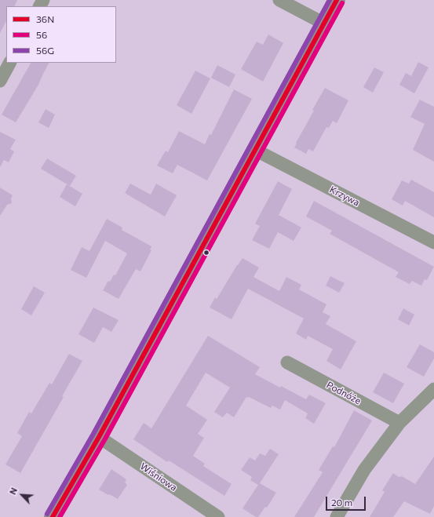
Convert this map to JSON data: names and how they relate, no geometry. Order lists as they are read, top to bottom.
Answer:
{
  "streets": {
    "street": ["Krzywa", "Podnóże", "Wiśniowa"]
  },
  "lines": ["transit line 36N", "transit line 56G", "transit line 56"],
  "legend": ["36N", "56", "56G"],
  "scale_bar": "20 m",
  "north": "top left"
}
